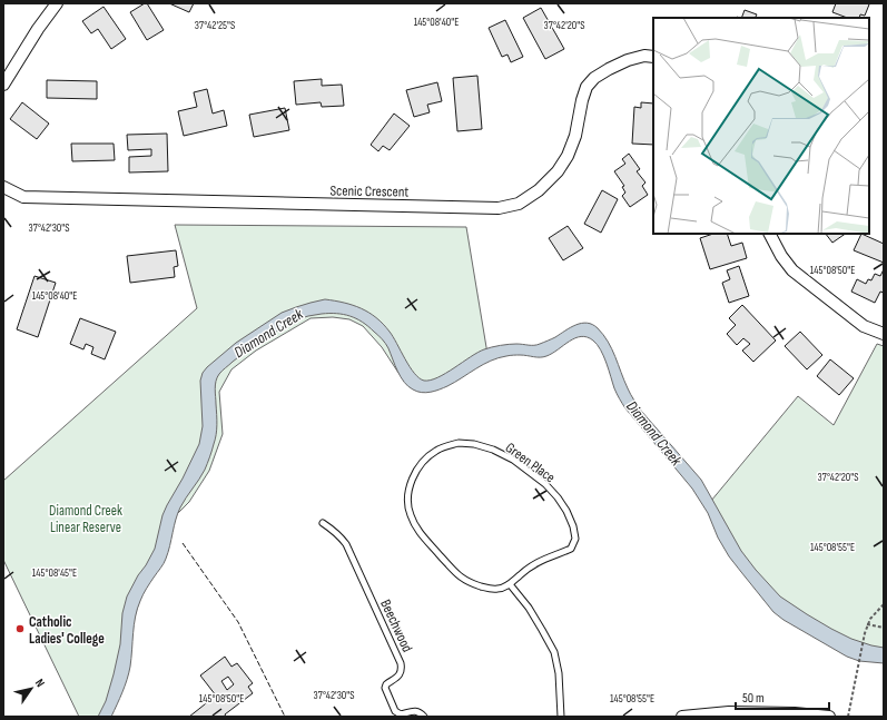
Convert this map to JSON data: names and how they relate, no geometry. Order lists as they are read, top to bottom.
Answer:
{
  "streets": {
    "street": ["Scenic Crescent"],
    "lane": ["Green Place", "Beechwood"]
  },
  "water": ["Diamond Creek"],
  "parks": ["Diamond Creek Linear Reserve"],
  "places": ["Catholic Ladies' College"],
  "scale_bar": "50 m",
  "north": "top right",
  "coordinates": [
    "145°08'40\"E",
    "37°42'20\"S",
    "37°42'25\"S",
    "37°42'30\"S",
    "145°08'50\"E",
    "145°08'55\"E",
    "145°08'45\"E"
  ]
}
